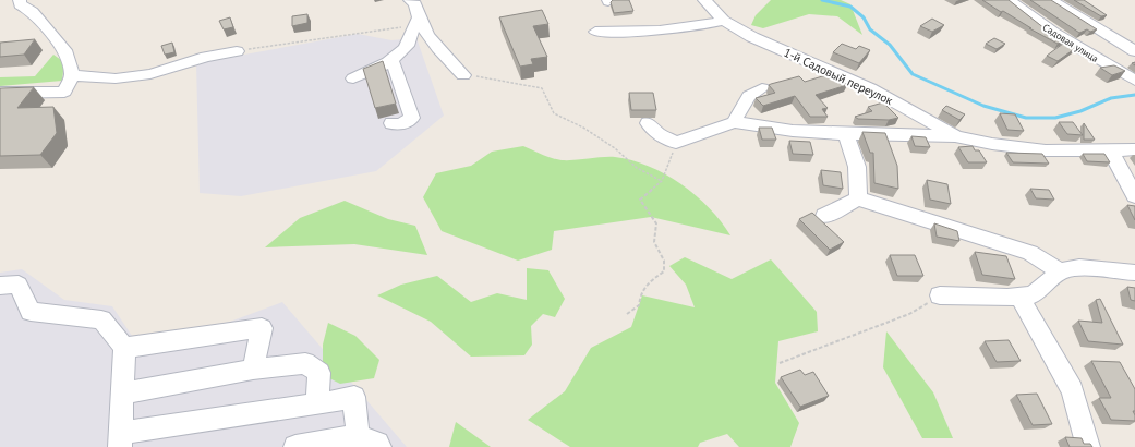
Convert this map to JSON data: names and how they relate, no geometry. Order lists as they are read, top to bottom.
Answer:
{
  "streets": {
    "street": ["Садовая улица", "1-й Садовый переулок"]
  }
}
